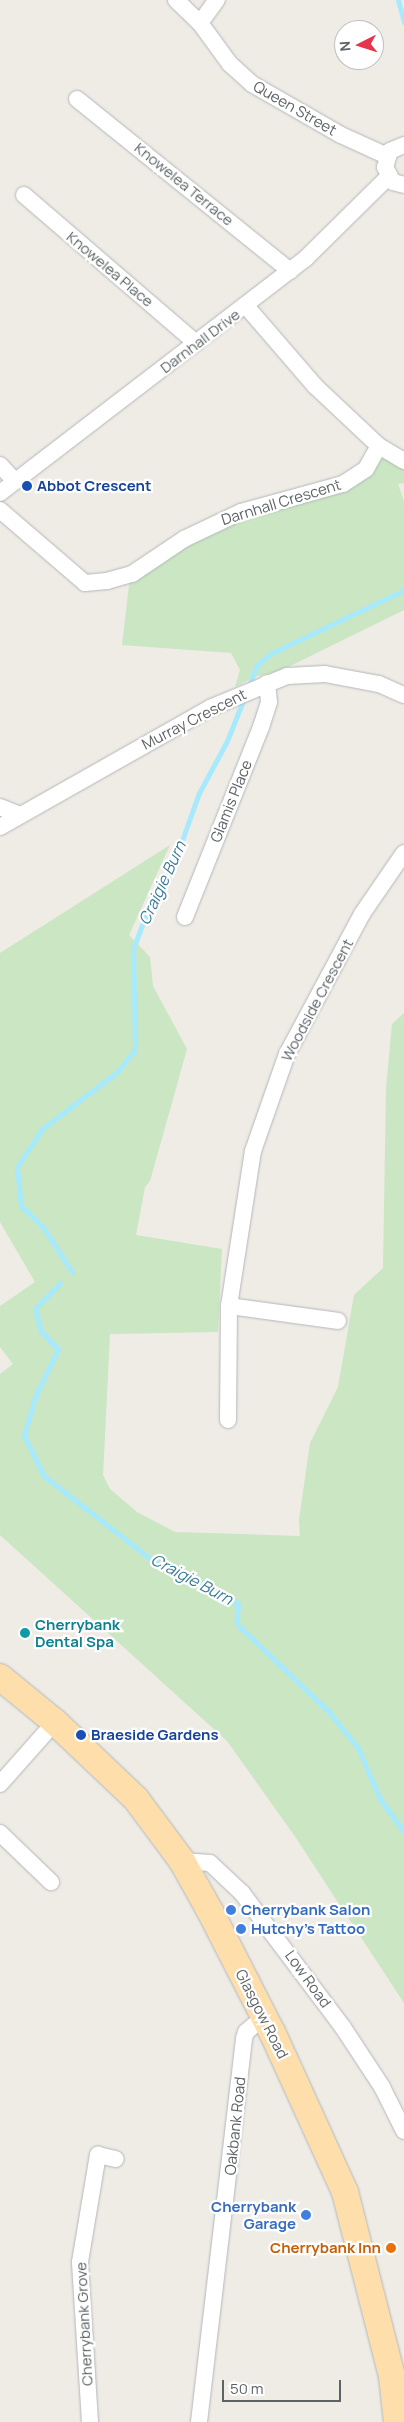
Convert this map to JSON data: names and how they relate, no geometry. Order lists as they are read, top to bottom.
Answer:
{
  "streets": {
    "main road": ["Glasgow Road"],
    "street": [
      "Queen Street",
      "Knowelea Terrace",
      "Knowelea Place",
      "Darnhall Drive",
      "Darnhall Crescent",
      "Murray Crescent",
      "Glamis Place",
      "Woodside Crescent",
      "Low Road",
      "Oakbank Road",
      "Cherrybank Grove"
    ]
  },
  "crossings": [
    ["Knowelea Terrace", "Darnhall Drive"],
    ["Knowelea Place", "Darnhall Drive"],
    ["Murray Crescent", "Glamis Place"],
    ["Low Road", "Glasgow Road"],
    ["Glasgow Road", "Oakbank Road"]
  ],
  "water": ["Craigie Burn"],
  "places": [
    "Abbot Crescent",
    "Cherrybank Dental Spa",
    "Braeside Gardens",
    "Cherrybank Salon",
    "Hutchy's Tattoo",
    "Cherrybank Garage",
    "Cherrybank Inn"
  ],
  "scale_bar": "50 m",
  "north": "left"
}
